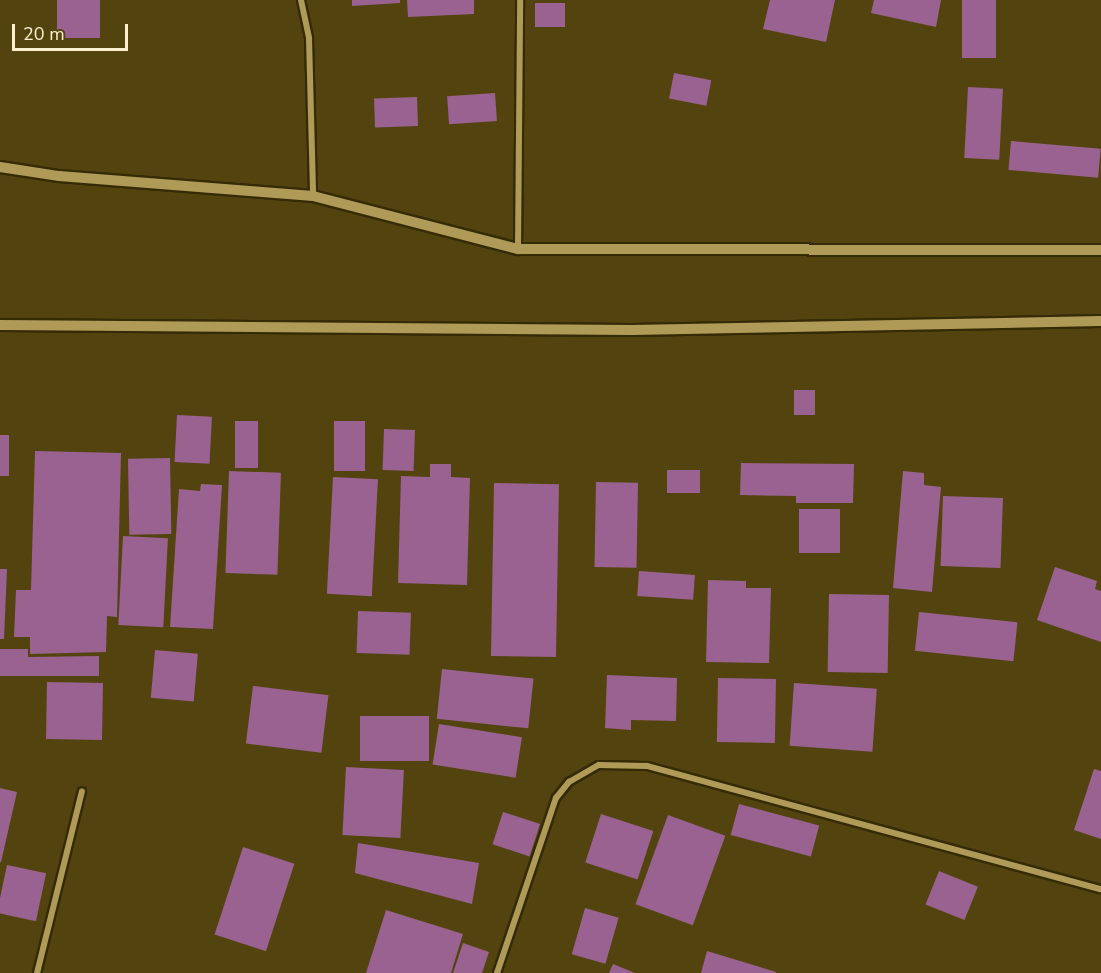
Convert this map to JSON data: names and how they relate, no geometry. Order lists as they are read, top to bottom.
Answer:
{
  "scale_bar": "20 m"
}
